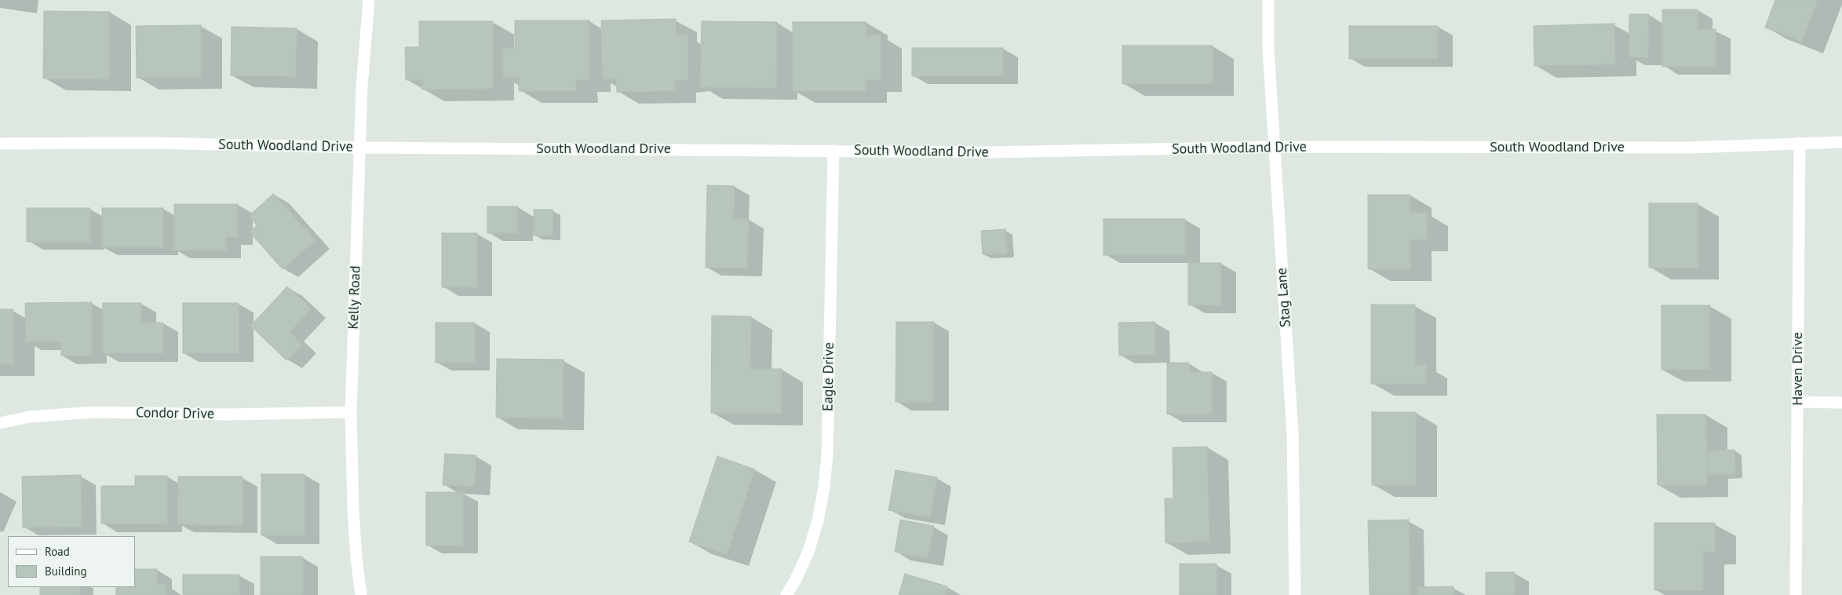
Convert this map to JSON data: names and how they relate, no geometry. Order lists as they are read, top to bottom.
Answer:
{
  "streets": {
    "street": [
      "South Woodland Drive",
      "Kelly Road",
      "Stag Lane",
      "Haven Drive",
      "Eagle Drive",
      "Condor Drive"
    ]
  },
  "crossings": [
    ["South Woodland Drive", "Kelly Road"],
    ["South Woodland Drive", "Stag Lane"],
    ["South Woodland Drive", "Haven Drive"],
    ["South Woodland Drive", "Eagle Drive"],
    ["Kelly Road", "Condor Drive"]
  ],
  "legend": ["Road", "Building"]
}
